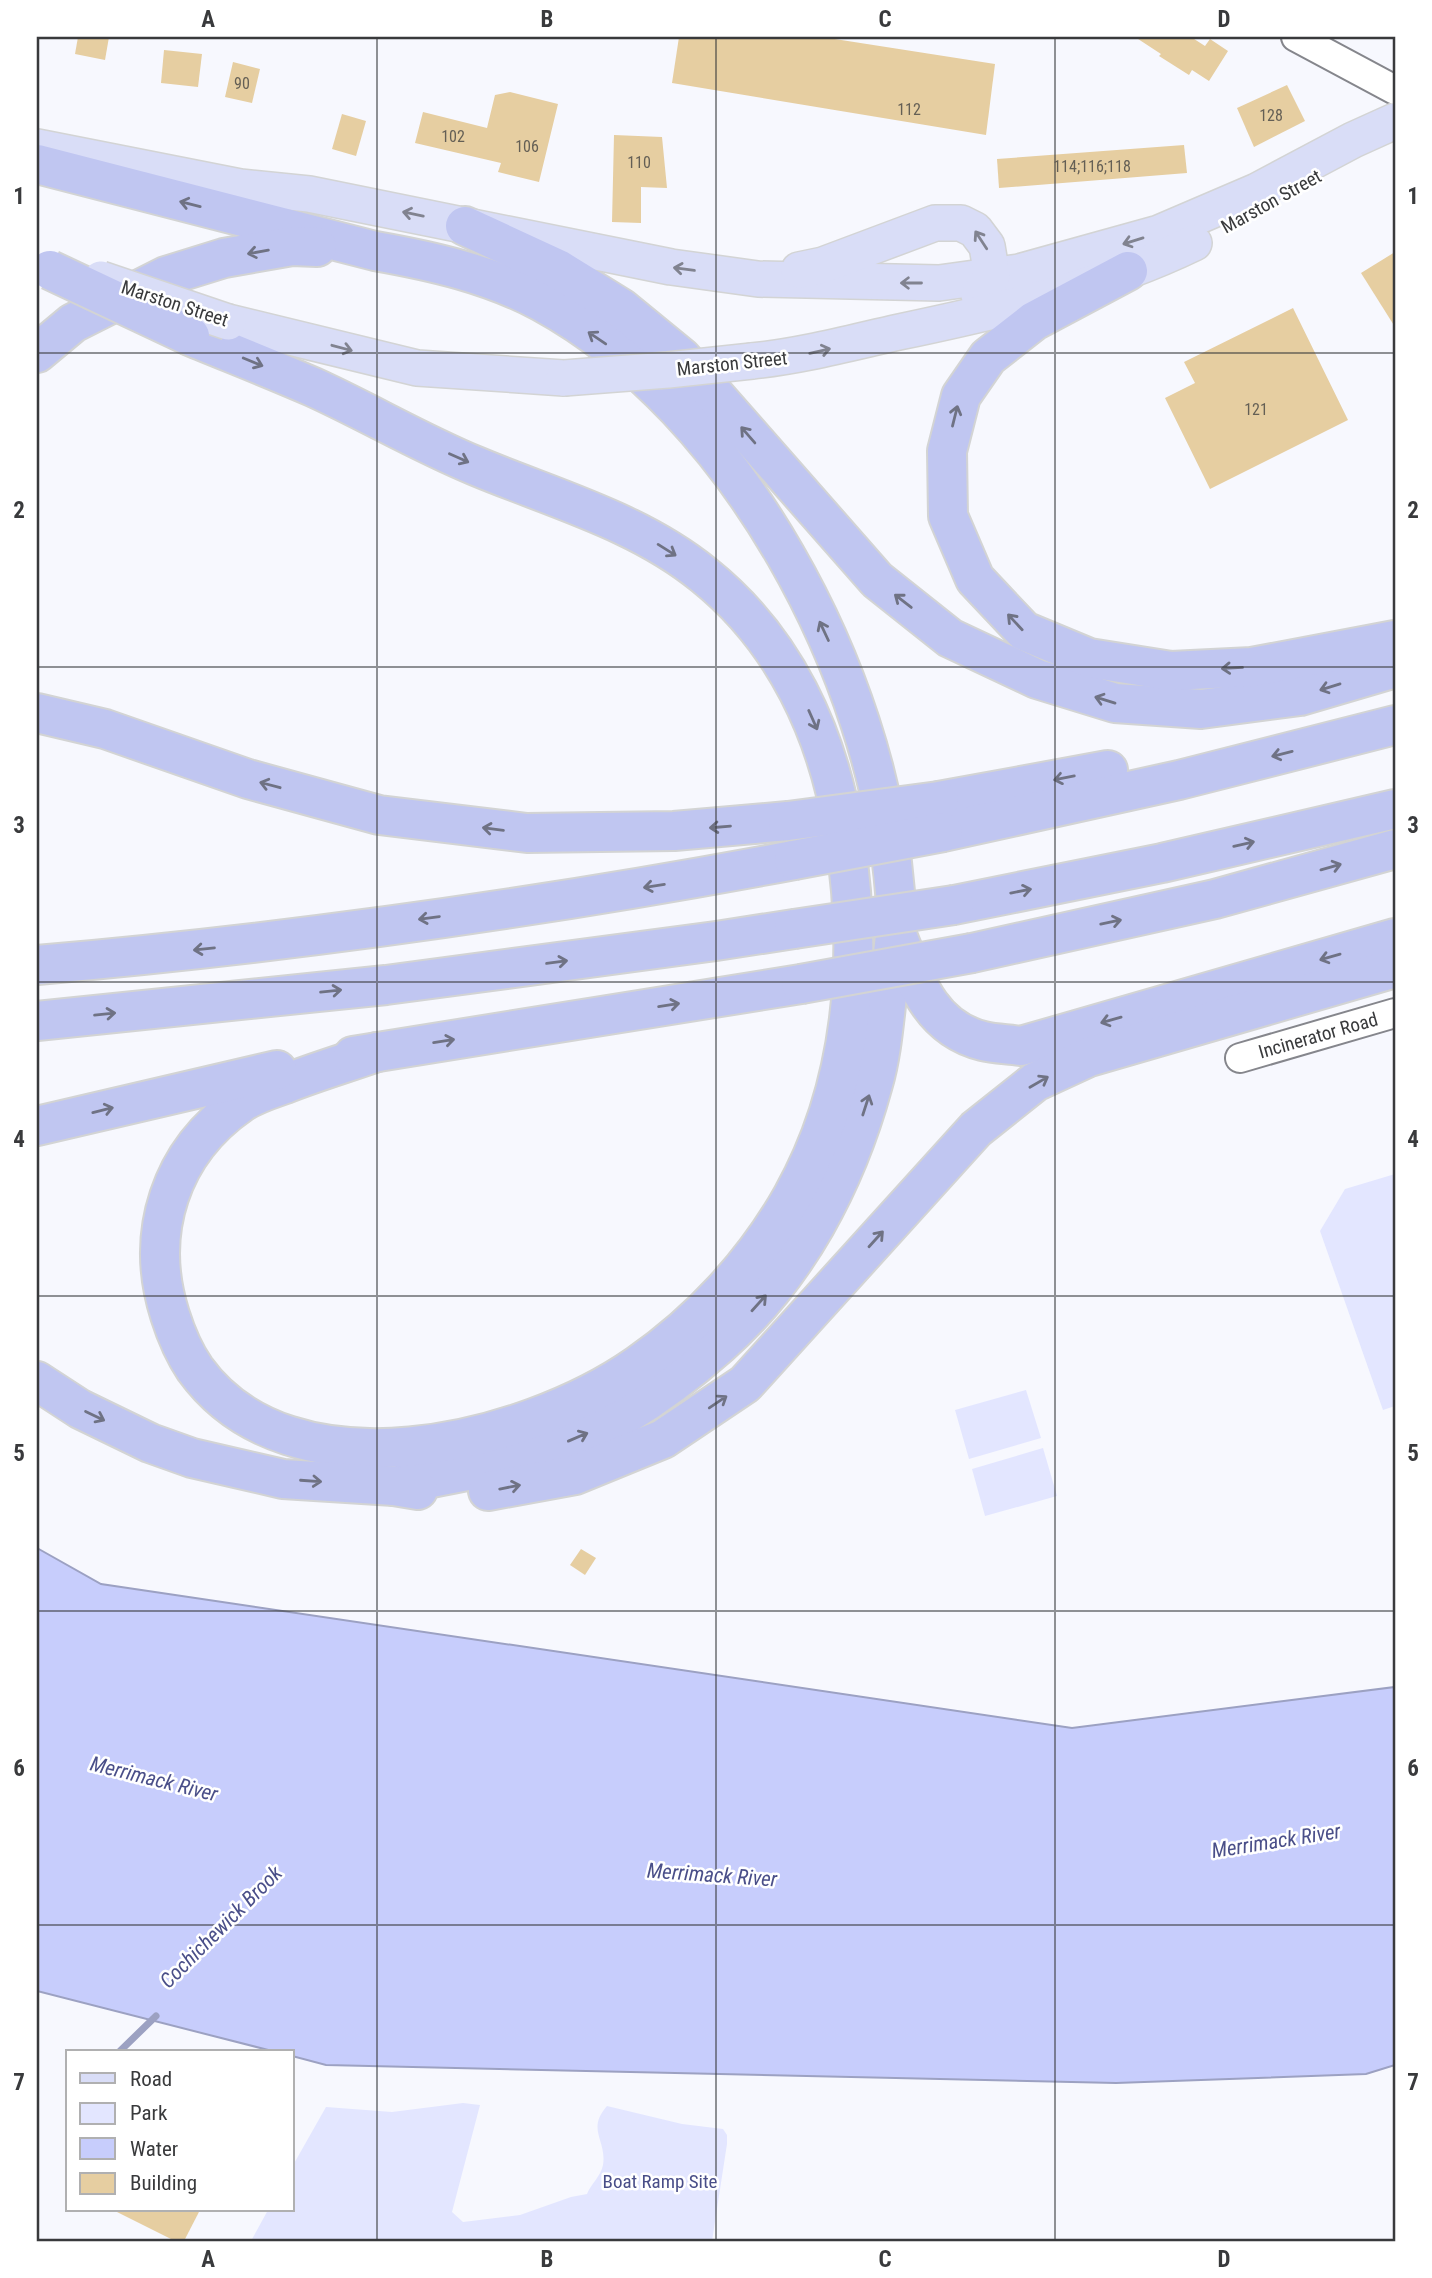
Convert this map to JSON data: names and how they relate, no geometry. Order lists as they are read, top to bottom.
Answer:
{
  "streets": {
    "main road": ["Marston Street"],
    "street": ["Incinerator Road"]
  },
  "water": ["Merrimack River", "Cochichewick Brook"],
  "parks": ["Boat Ramp Site"],
  "house_numbers": [
    "90",
    "112",
    "128",
    "102",
    "106",
    "110",
    "114;116;118",
    "121"
  ],
  "legend": [
    "Road",
    "Park",
    "Water",
    "Building"
  ],
  "grid": {
    "columns": [
      "A",
      "B",
      "C",
      "D"
    ],
    "rows": [
      "1",
      "2",
      "3",
      "4",
      "5",
      "6",
      "7"
    ]
  }
}
